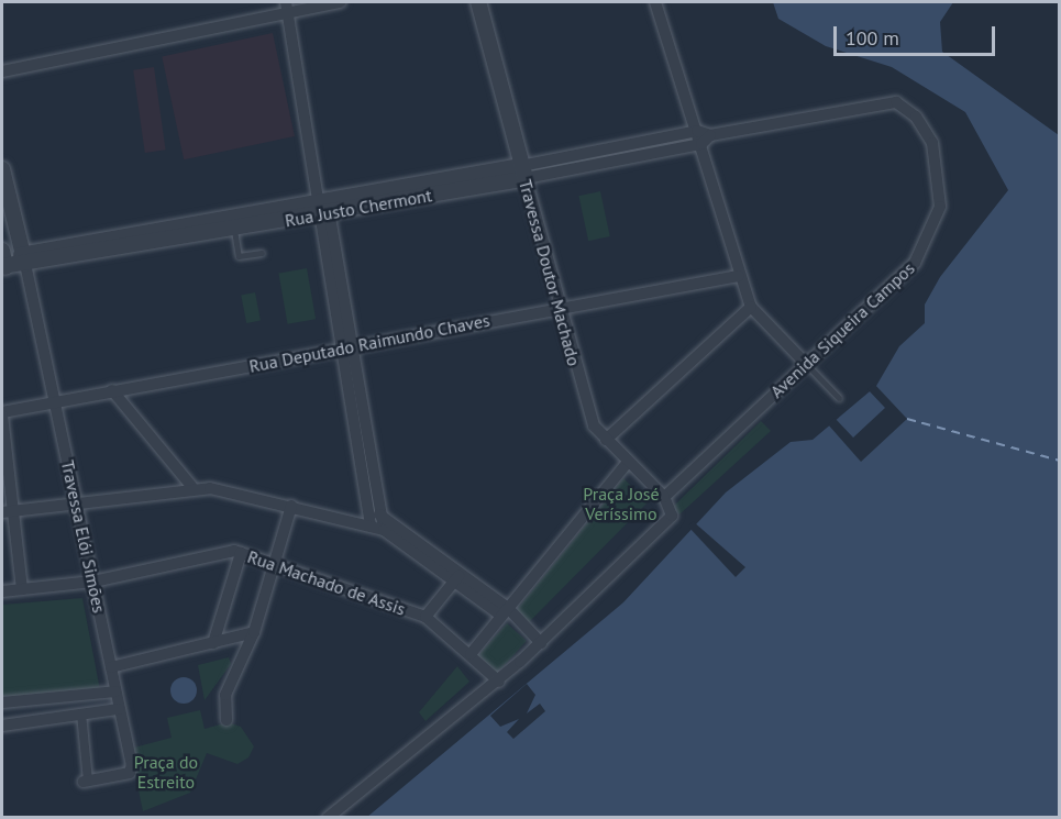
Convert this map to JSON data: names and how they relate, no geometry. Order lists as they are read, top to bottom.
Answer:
{
  "streets": {
    "street": [
      "Rua Justo Chermont",
      "Travessa Doutor Machado",
      "Avenida Siqueira Campos",
      "Rua Deputado Raimundo Chaves",
      "Travessa Elói Simões",
      "Rua Machado de Assis"
    ]
  },
  "crossings": [
    ["Rua Justo Chermont", "Travessa Doutor Machado"],
    ["Rua Justo Chermont", "Avenida Siqueira Campos"],
    ["Rua Justo Chermont", "Travessa Elói Simões"],
    ["Travessa Doutor Machado", "Avenida Siqueira Campos"],
    ["Travessa Doutor Machado", "Rua Deputado Raimundo Chaves"],
    ["Rua Deputado Raimundo Chaves", "Travessa Elói Simões"],
    ["Travessa Elói Simões", "Rua Machado de Assis"]
  ],
  "parks": ["Praça José Veríssimo", "Praça do Estreito"],
  "scale_bar": "100 m"
}
